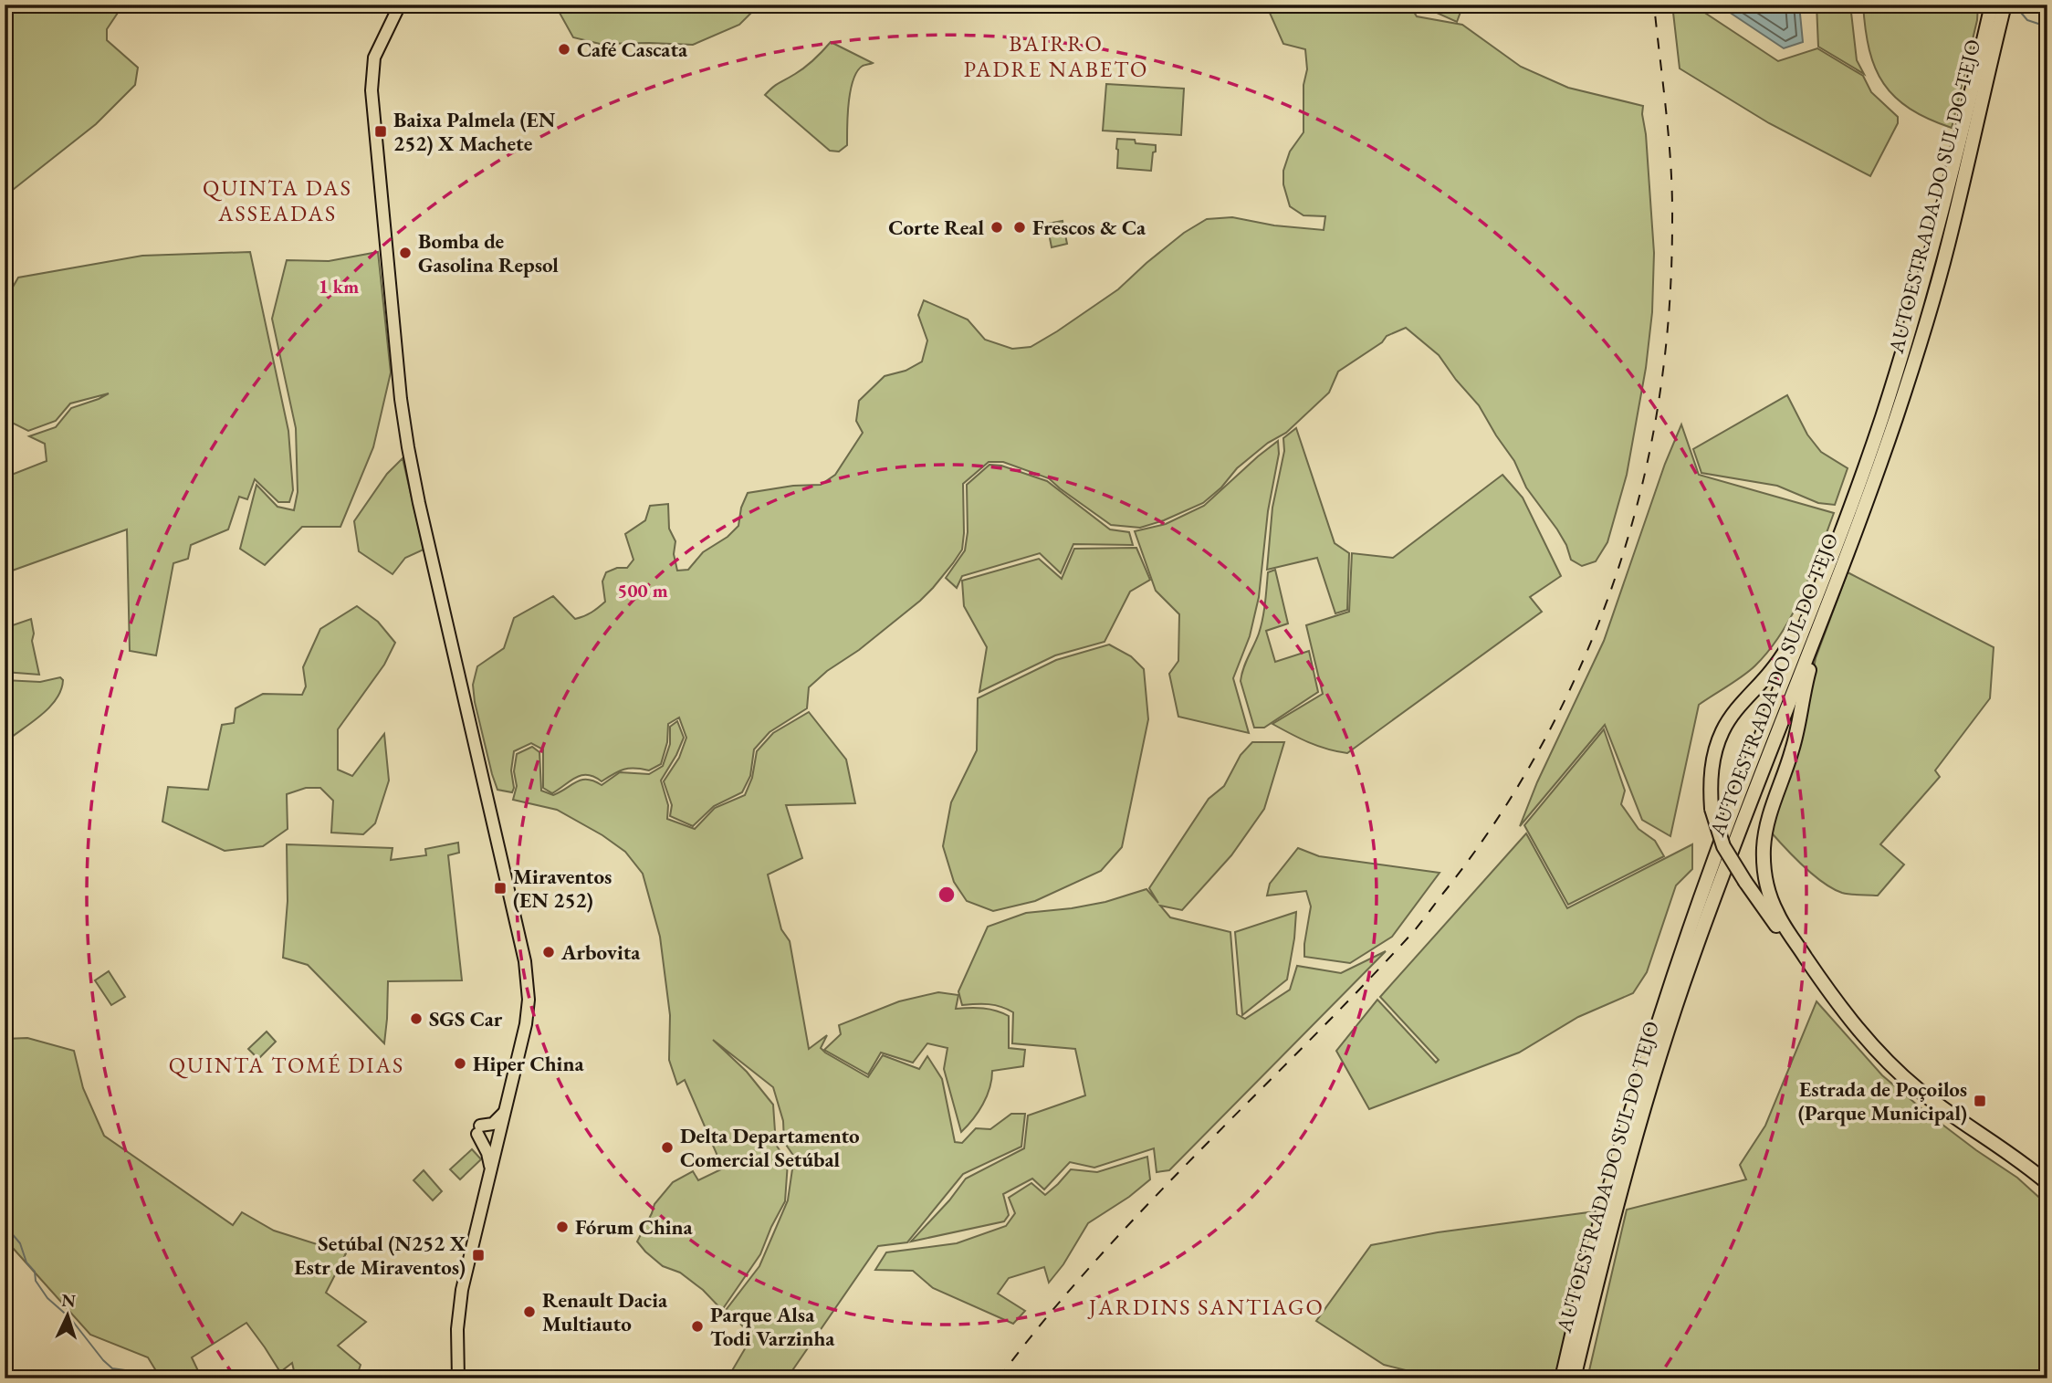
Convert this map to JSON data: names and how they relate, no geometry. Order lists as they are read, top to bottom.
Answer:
{
  "streets": {
    "highway": ["AUTOESTRADA DO SUL DO TEJO"]
  },
  "districts": [
    "BAIRRO PADRE NABETO",
    "QUINTA DAS ASSEADAS",
    "QUINTA TOMÉ DIAS",
    "JARDINS SANTIAGO"
  ],
  "places": {
    "other": [
      "Café Cascata",
      "Corte Real",
      "Frescos & Ca",
      "Bomba de Gasolina Repsol",
      "Arbovita",
      "SGS Car",
      "Hiper China",
      "Delta Departamento Comercial Setúbal",
      "Fórum China",
      "Renault Dacia Multiauto",
      "Parque Alsa Todi Varzinha"
    ],
    "transit": [
      "Baixa Palmela (EN 252) X Machete",
      "Miraventos (EN 252)",
      "Estrada de Poçoilos (Parque Municipal)",
      "Setúbal (N252 X Estr de Miraventos)"
    ]
  },
  "north": "top",
  "rings": ["1 km", "500 m"]
}
